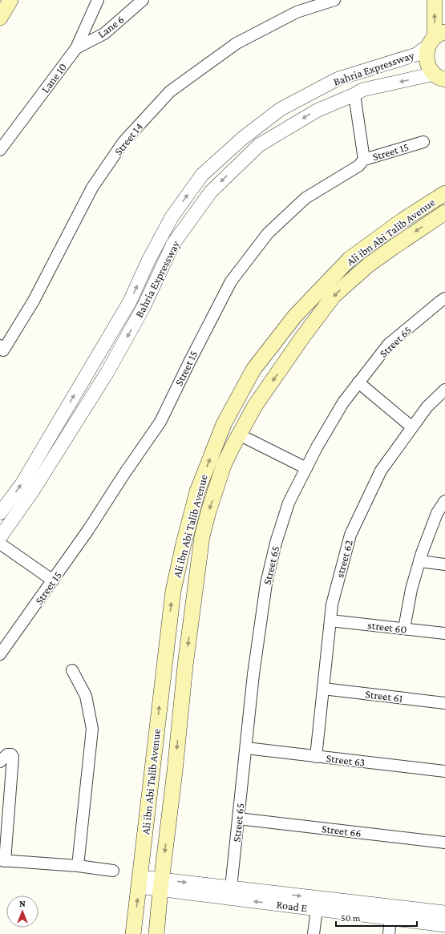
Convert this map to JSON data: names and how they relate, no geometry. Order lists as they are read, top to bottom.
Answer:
{
  "streets": {
    "main road": ["Ali ibn Abi Talib Avenue"],
    "street": [
      "Lane 6",
      "Bahria Expressway",
      "Lane 10",
      "Street 14",
      "Street 15",
      "Street 65",
      "street 62",
      "street 60",
      "Street 61",
      "Street 63",
      "Street 66",
      "Road E"
    ]
  },
  "crossings": [
    ["Lane 6", "Lane 10"],
    ["Ali ibn Abi Talib Avenue", "Road E"],
    ["Street 65", "Street 63"],
    ["Street 65", "Street 66"],
    ["Street 65", "Road E"],
    ["street 62", "street 60"],
    ["street 62", "Street 61"],
    ["street 62", "Street 63"]
  ],
  "scale_bar": "50 m",
  "north": "top"
}
